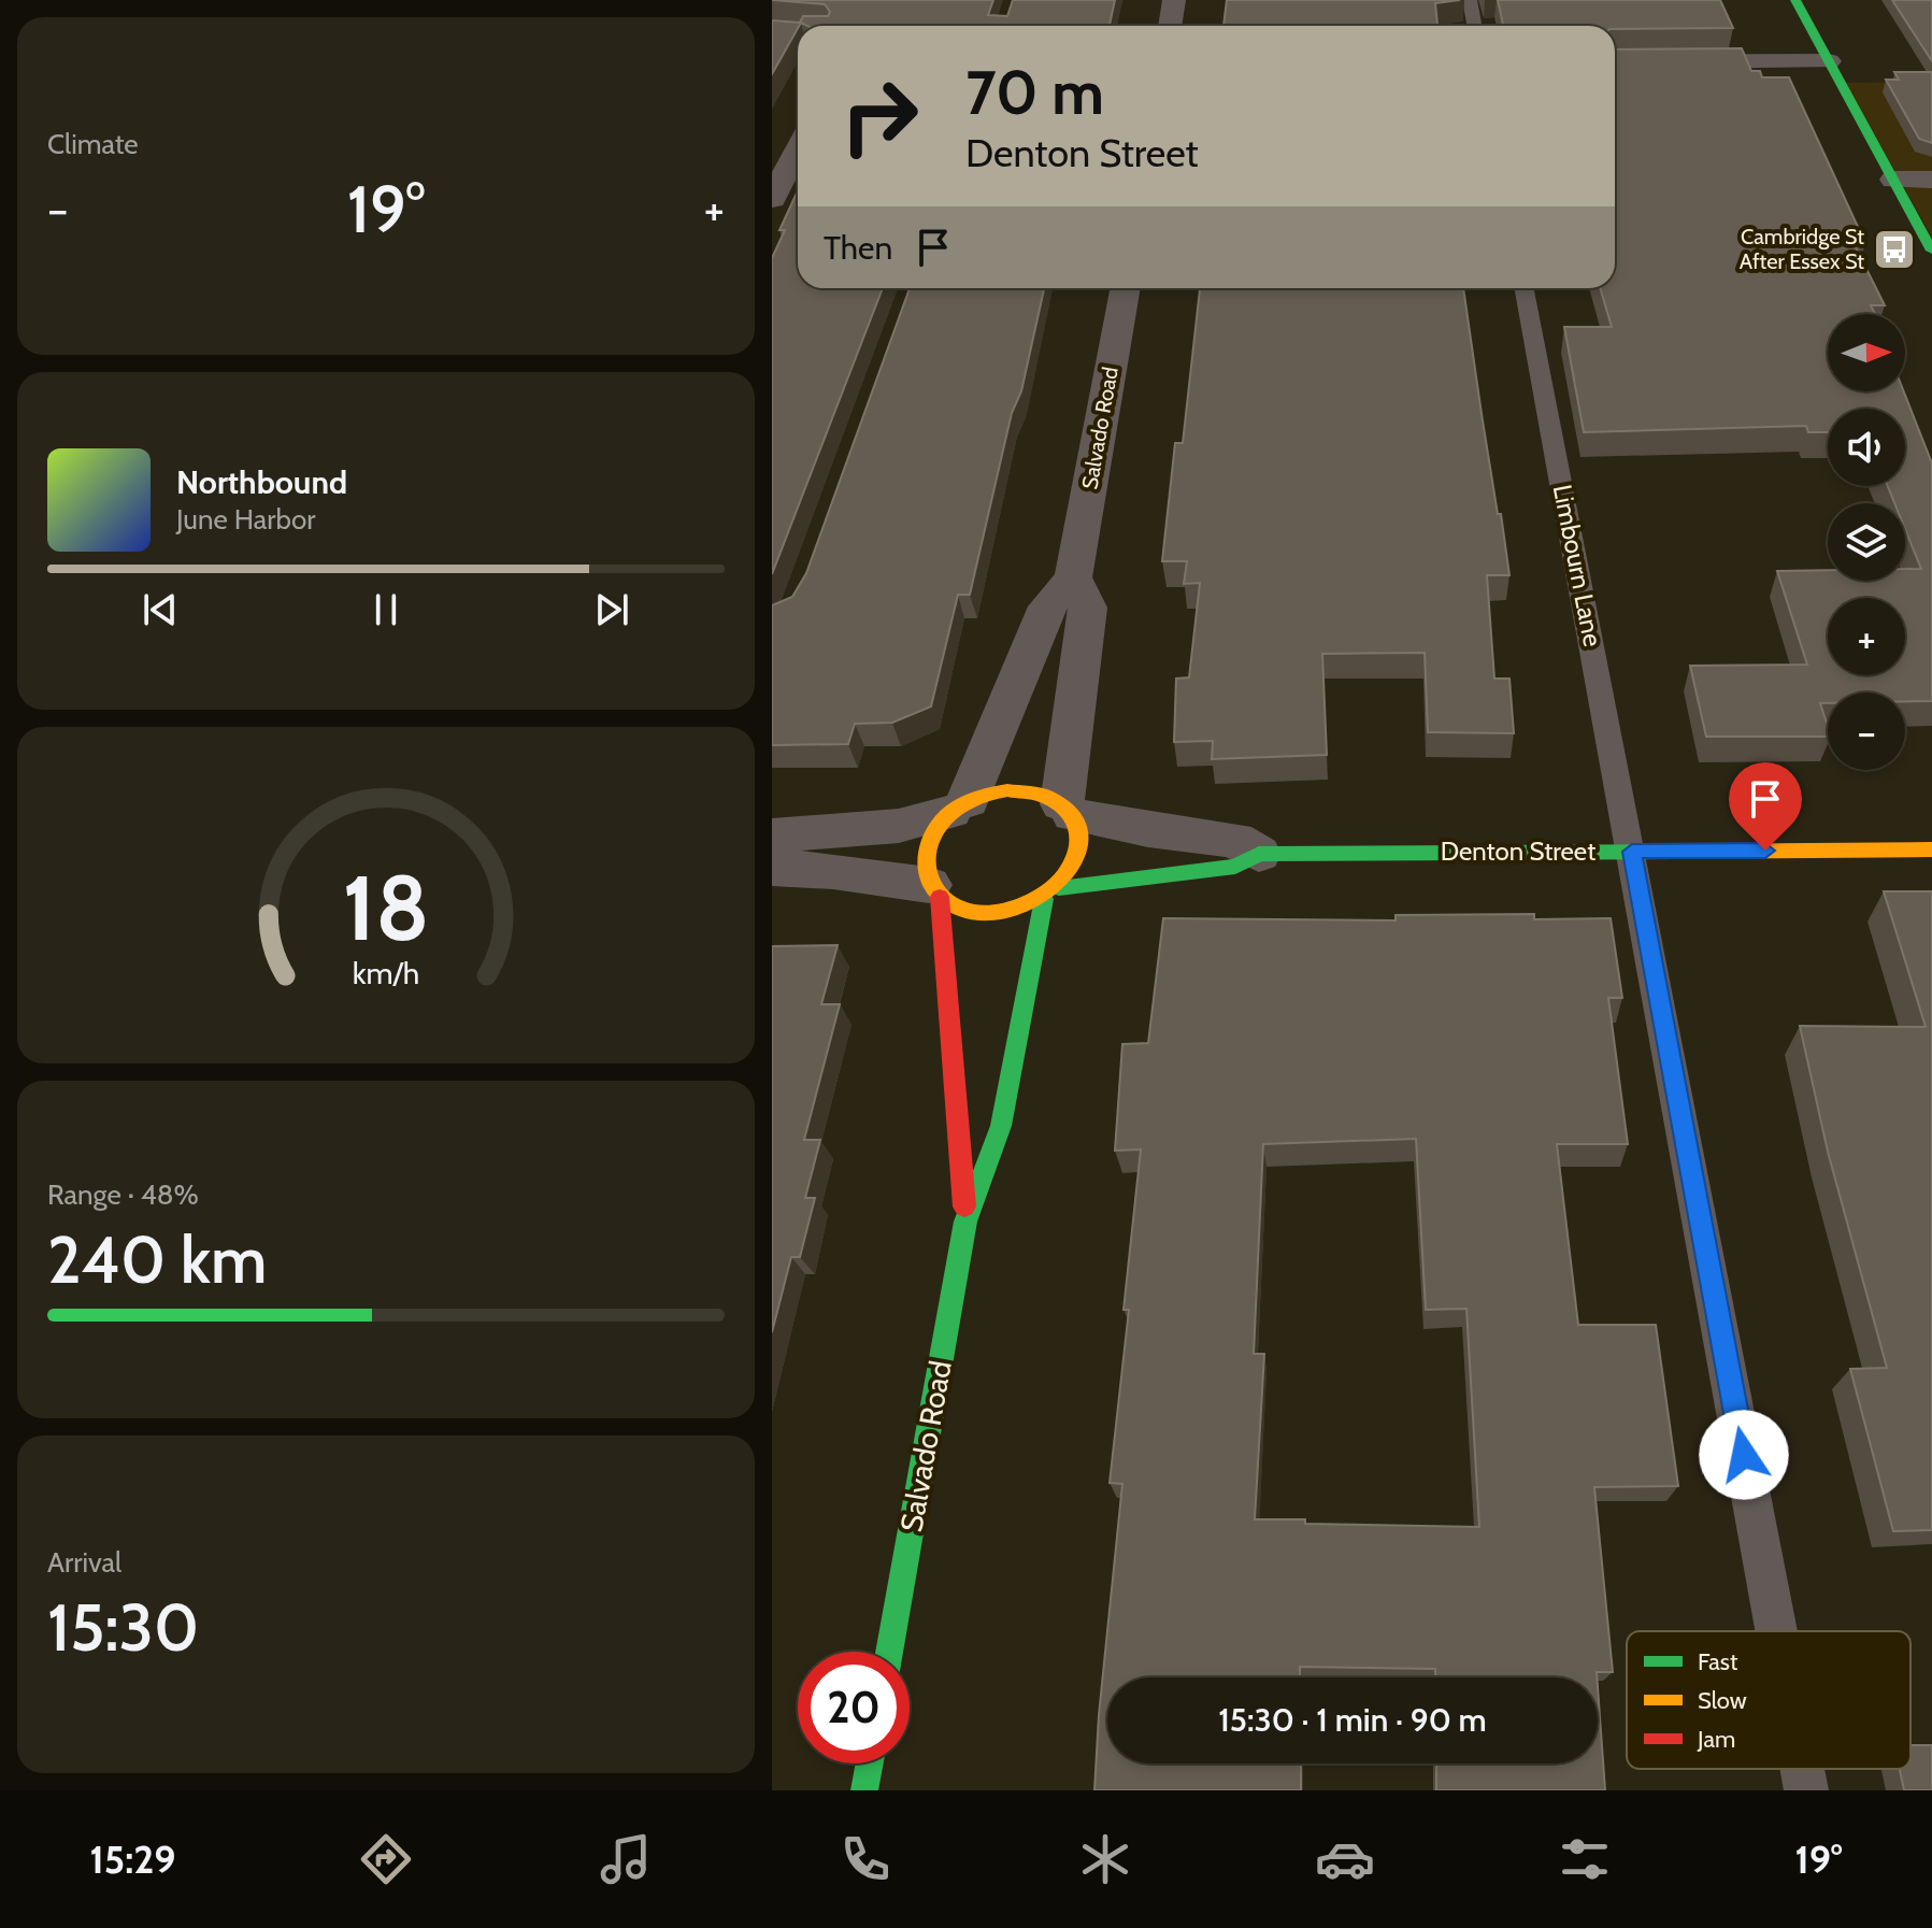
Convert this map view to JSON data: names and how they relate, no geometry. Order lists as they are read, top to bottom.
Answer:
{
  "streets": {
    "main road": ["Salvado Road", "Denton Street"],
    "lane": ["Limbourn Lane"]
  },
  "crossings": [
    ["Salvado Road", "Denton Street"],
    ["Limbourn Lane", "Denton Street"]
  ],
  "places": {
    "bus stop": ["Cambridge St After Essex St"]
  },
  "legend": ["Fast", "Slow", "Jam"],
  "north": "right",
  "page": {
    "tile": [
      "Climate",
      ["Range · 48%", "240 km"],
      ["Arrival", "15:30"]
    ],
    "turn": ["70 m", "Denton Street"],
    "heat": ["−", "19°", "+"],
    "then": "Then",
    "map_buttons": ["+", "−"],
    "song": ["Northbound", "June Harbor"],
    "limit": "20",
    "trip": "15:30 · 1 min · 90 m",
    "tabs": ["15:29", "19°"],
    "gauge": ["18", "km/h"]
  }
}
